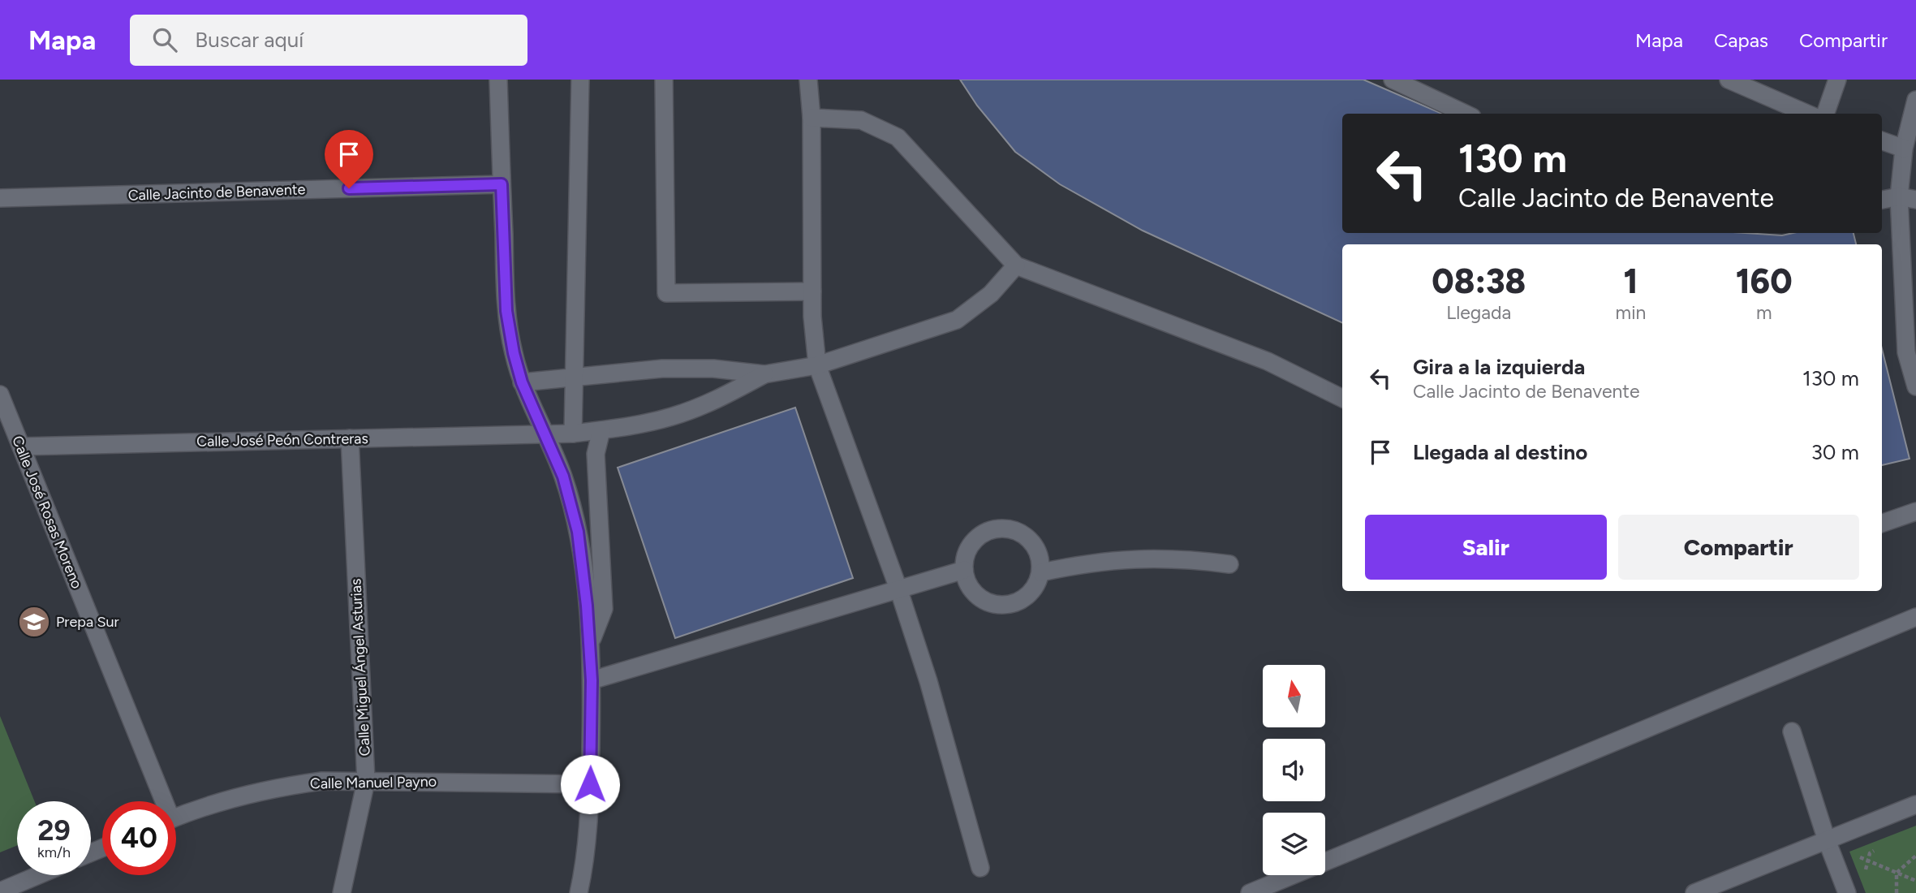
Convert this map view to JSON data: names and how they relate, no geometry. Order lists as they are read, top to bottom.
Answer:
{
  "streets": {
    "street": [
      "Calle Jacinto de Benavente",
      "Calle José Peón Contreras",
      "Calle José Rosas Moreno",
      "Calle Miguel Ángel Asturias",
      "Calle Manuel Payno"
    ]
  },
  "crossings": [
    ["Calle José Peón Contreras", "Calle José Rosas Moreno"],
    ["Calle José Peón Contreras", "Calle Miguel Ángel Asturias"],
    ["Calle Miguel Ángel Asturias", "Calle Manuel Payno"]
  ],
  "places": {
    "school or university": ["Prepa Sur"]
  },
  "north": "top",
  "page": {
    "header": "Mapa",
    "search": "Buscar aquí",
    "nav": ["Mapa", "Capas", "Compartir"],
    "turn": ["130 m", "Calle Jacinto de Benavente"],
    "eta": [
      "08:38",
      "Llegada",
      "1",
      "min",
      "160",
      "m"
    ],
    "list": [
      {
        "name": "Gira a la izquierda",
        "note": "Calle Jacinto de Benavente",
        "value": "130 m"
      },
      {
        "name": "Llegada al destino",
        "value": "30 m"
      }
    ],
    "buttons": ["Salir", "Compartir"],
    "speed": "29 km/h",
    "limit": "40"
  }
}
